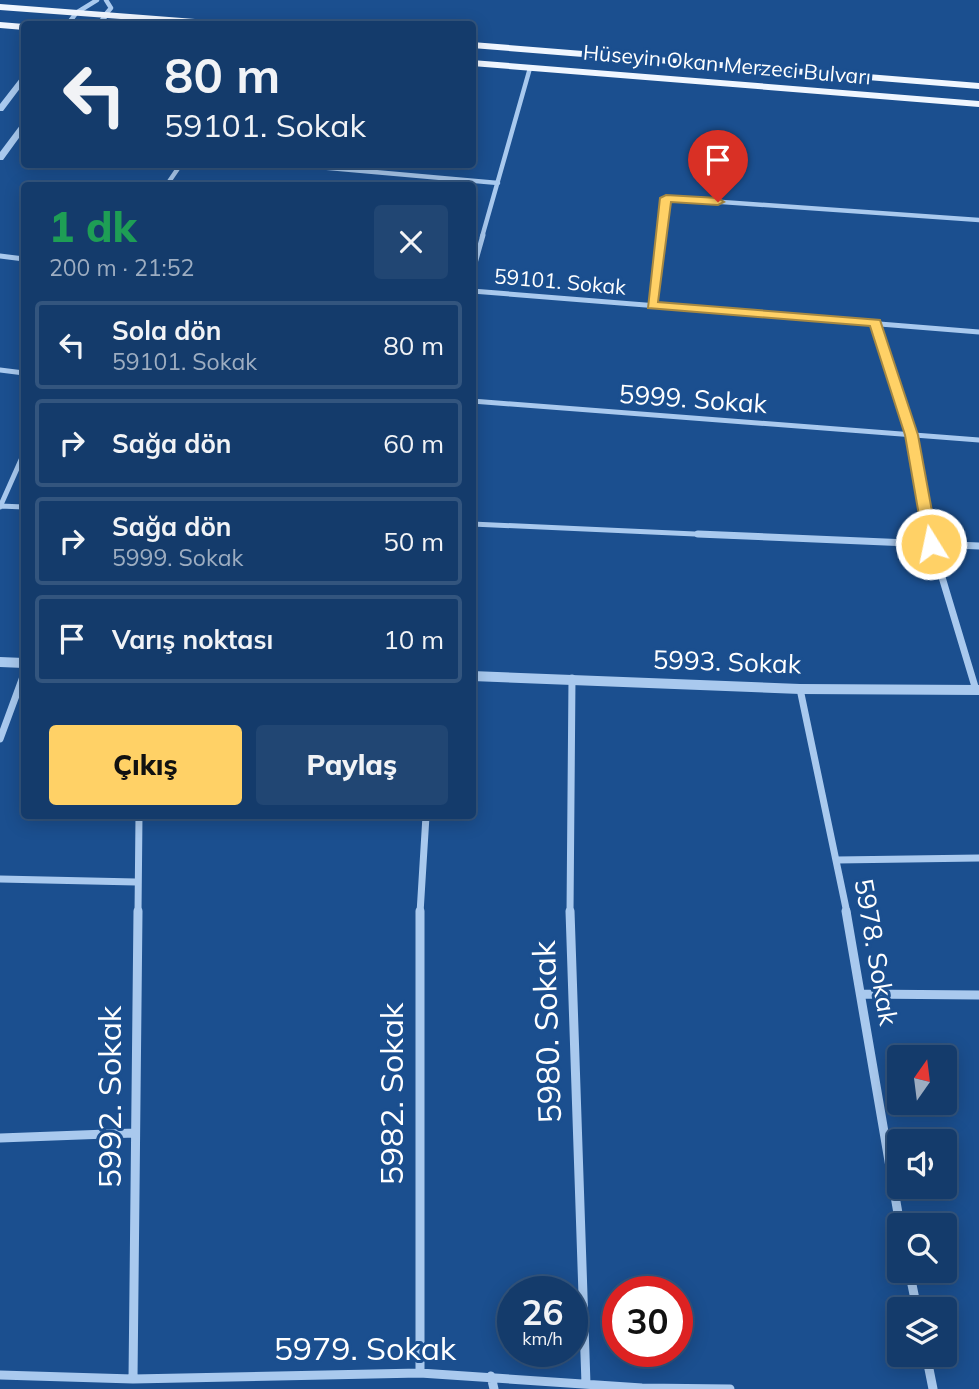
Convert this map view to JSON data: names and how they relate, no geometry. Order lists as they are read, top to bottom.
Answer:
{
  "streets": {
    "main road": ["Hüseyin Okan Merzeci Bulvarı"],
    "street": [
      "59101. Sokak",
      "5999. Sokak",
      "5993. Sokak",
      "5978. Sokak",
      "5980. Sokak",
      "5982. Sokak",
      "5992. Sokak",
      "5979. Sokak"
    ]
  },
  "crossings": [
    ["5993. Sokak", "5978. Sokak"],
    ["5993. Sokak", "5980. Sokak"],
    ["5980. Sokak", "5979. Sokak"],
    ["5982. Sokak", "5979. Sokak"],
    ["5992. Sokak", "5979. Sokak"]
  ],
  "north": "top",
  "page": {
    "turn": ["80 m", "59101. Sokak"],
    "heading": ["1 dk", "200 m · 21:52"],
    "list": [
      {
        "name": "Sola dön",
        "note": "59101. Sokak",
        "value": "80 m"
      },
      {
        "name": "Sağa dön",
        "value": "60 m"
      },
      {
        "name": "Sağa dön",
        "note": "5999. Sokak",
        "value": "50 m"
      },
      {
        "name": "Varış noktası",
        "value": "10 m"
      }
    ],
    "buttons": ["Çıkış", "Paylaş"],
    "speed": "26 km/h",
    "limit": "30"
  }
}
